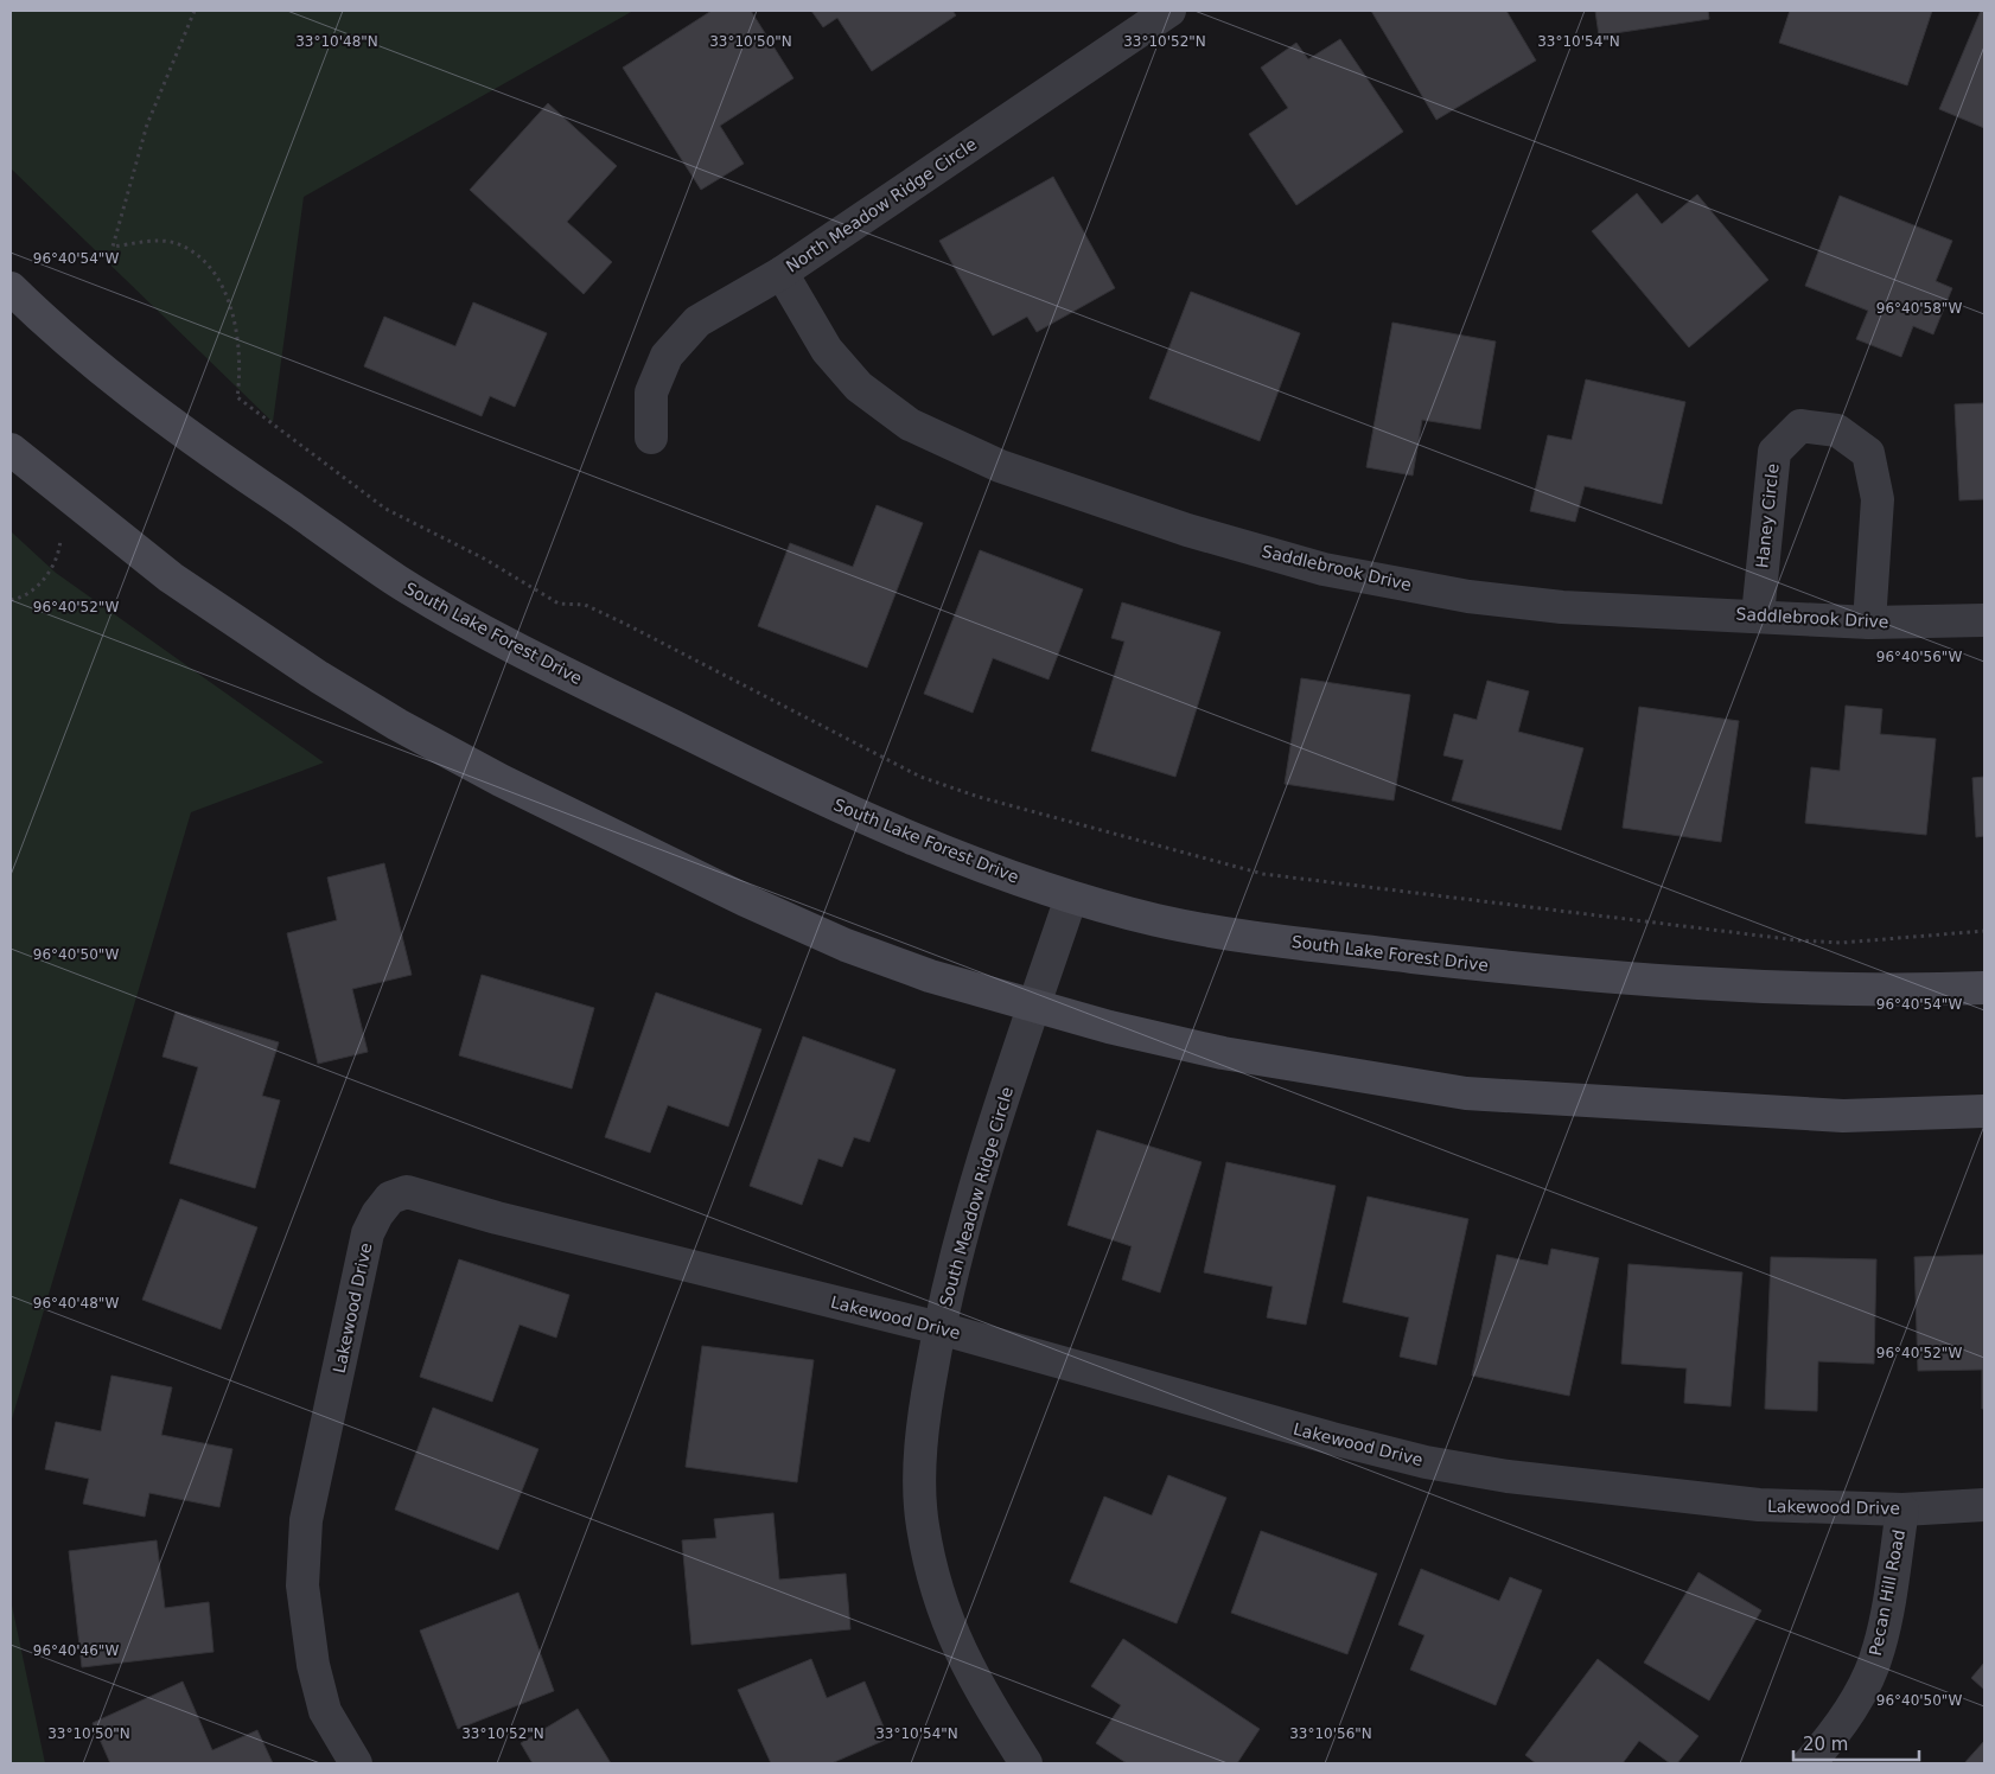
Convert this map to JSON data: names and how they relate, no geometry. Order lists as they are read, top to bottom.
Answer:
{
  "streets": {
    "main road": ["South Lake Forest Drive"],
    "street": [
      "North Meadow Ridge Circle",
      "Haney Circle",
      "Saddlebrook Drive",
      "South Meadow Ridge Circle",
      "Lakewood Drive",
      "Pecan Hill Road"
    ]
  },
  "crossings": [
    ["North Meadow Ridge Circle", "Saddlebrook Drive"],
    ["Haney Circle", "Saddlebrook Drive"],
    ["South Lake Forest Drive", "South Meadow Ridge Circle"],
    ["South Meadow Ridge Circle", "Lakewood Drive"],
    ["Lakewood Drive", "Pecan Hill Road"]
  ],
  "scale_bar": "20 m",
  "coordinates": [
    "33°10'48\"N",
    "33°10'50\"N",
    "33°10'52\"N",
    "33°10'54\"N",
    "96°40'54\"W",
    "96°40'58\"W",
    "96°40'52\"W",
    "96°40'56\"W",
    "96°40'50\"W",
    "96°40'48\"W",
    "96°40'46\"W",
    "33°10'56\"N"
  ]
}
